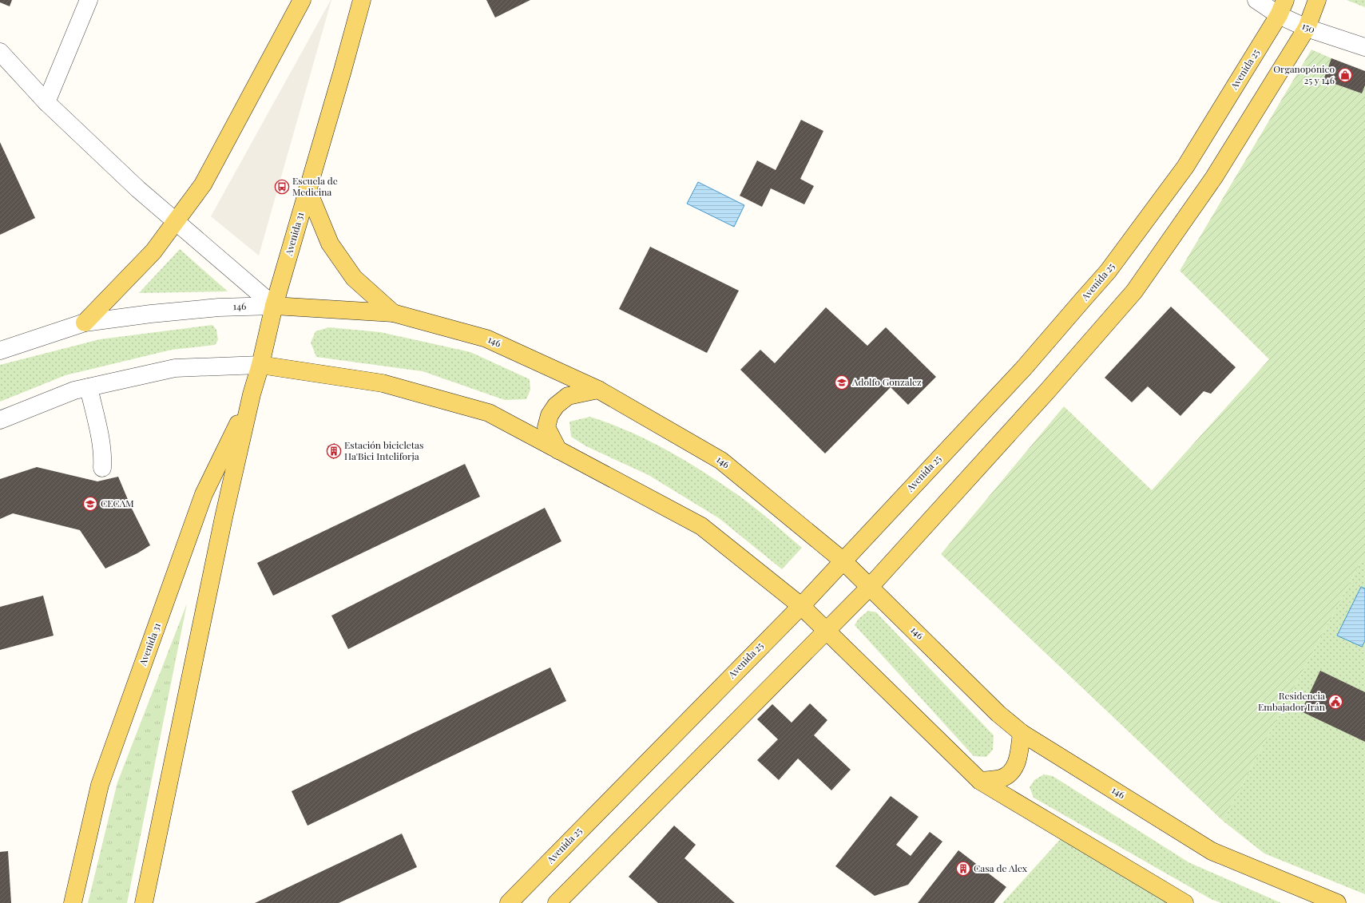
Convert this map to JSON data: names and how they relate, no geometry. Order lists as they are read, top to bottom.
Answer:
{
  "streets": {
    "main road": ["Avenida 25", "Avenida 31", "146"],
    "street": ["150"]
  },
  "crossings": [
    ["150", "Avenida 25"],
    ["Avenida 25", "146"],
    ["Avenida 31", "146"]
  ],
  "places": {
    "shop": ["Organopónico 25 y 146"],
    "bus stop": ["Escuela de Medicina"],
    "school or university": ["Adolfo Gonzalez", "CECAM"],
    "building": ["Estación bicicletas Ha'Bici Inteliforja", "Casa de Alex"],
    "public building": ["Residencia Embajador Irán"]
  }
}
